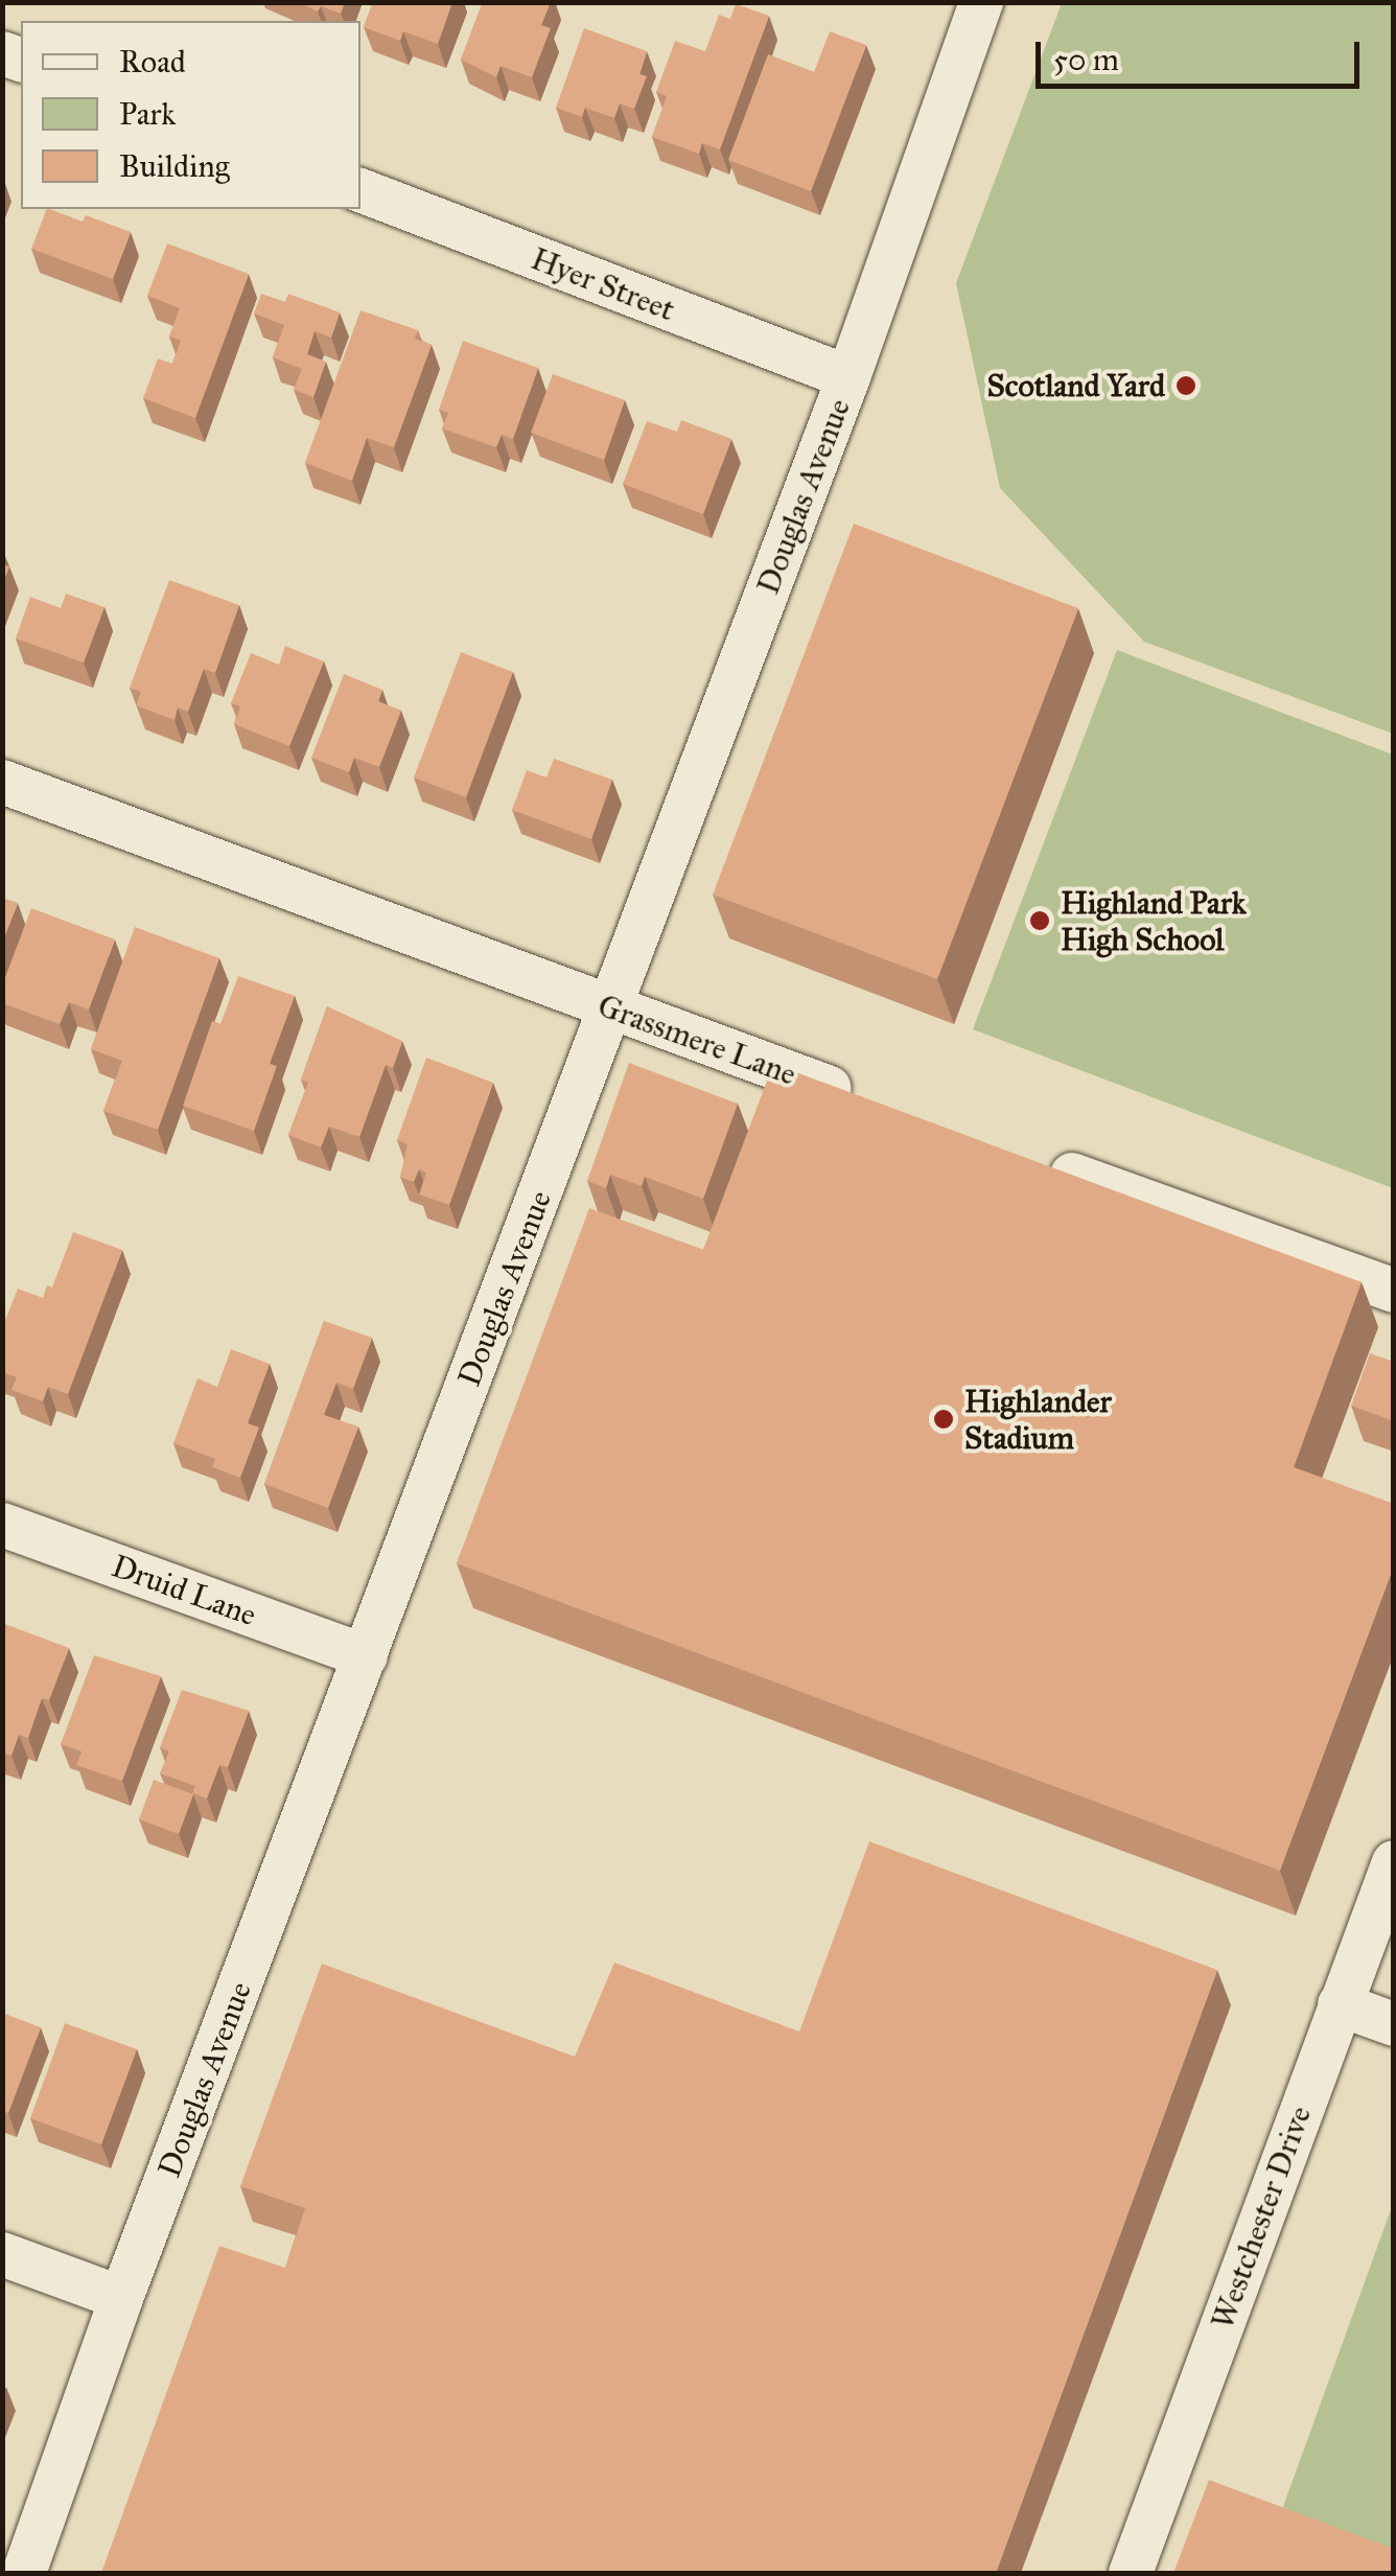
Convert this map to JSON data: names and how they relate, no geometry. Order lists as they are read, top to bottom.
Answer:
{
  "streets": {
    "street": [
      "Hyer Street",
      "Douglas Avenue",
      "Grassmere Lane",
      "Druid Lane",
      "Westchester Drive"
    ]
  },
  "crossings": [
    ["Hyer Street", "Douglas Avenue"],
    ["Douglas Avenue", "Grassmere Lane"],
    ["Douglas Avenue", "Druid Lane"]
  ],
  "places": ["Scotland Yard", "Highland Park High School", "Highlander Stadium"],
  "legend": ["Road", "Park", "Building"],
  "scale_bar": "50 m"
}
